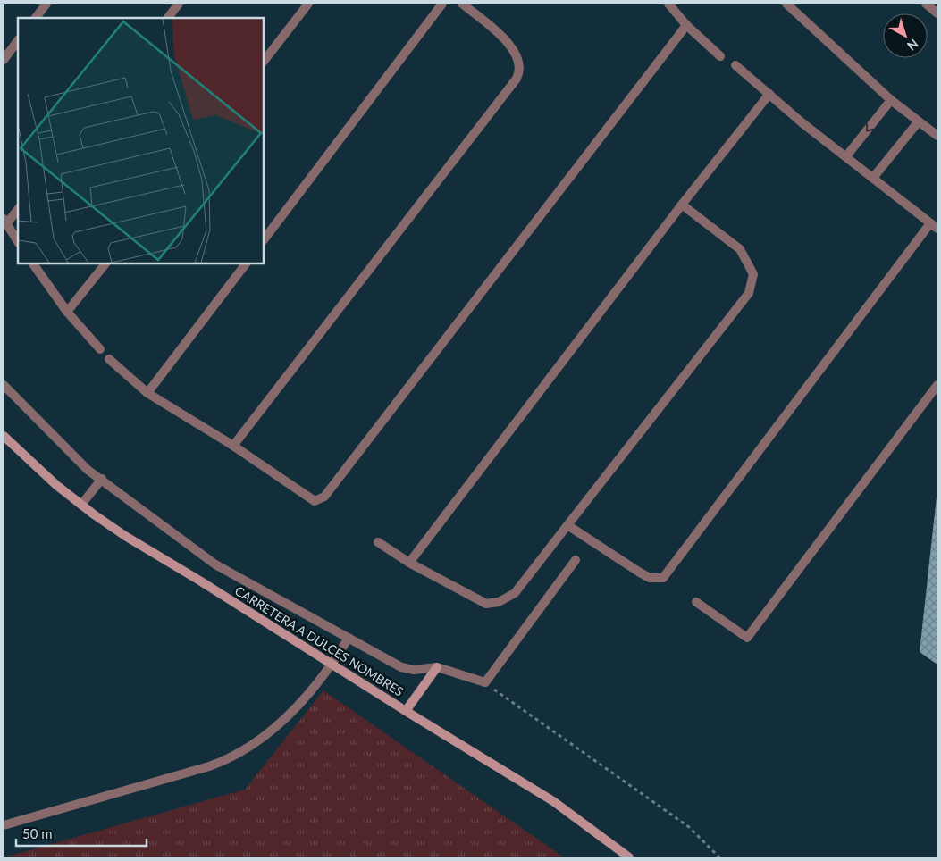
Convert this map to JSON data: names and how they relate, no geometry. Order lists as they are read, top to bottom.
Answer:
{
  "streets": {
    "main road": ["CARRETERA A DULCES NOMBRES"]
  },
  "scale_bar": "50 m",
  "north": "bottom right"
}
